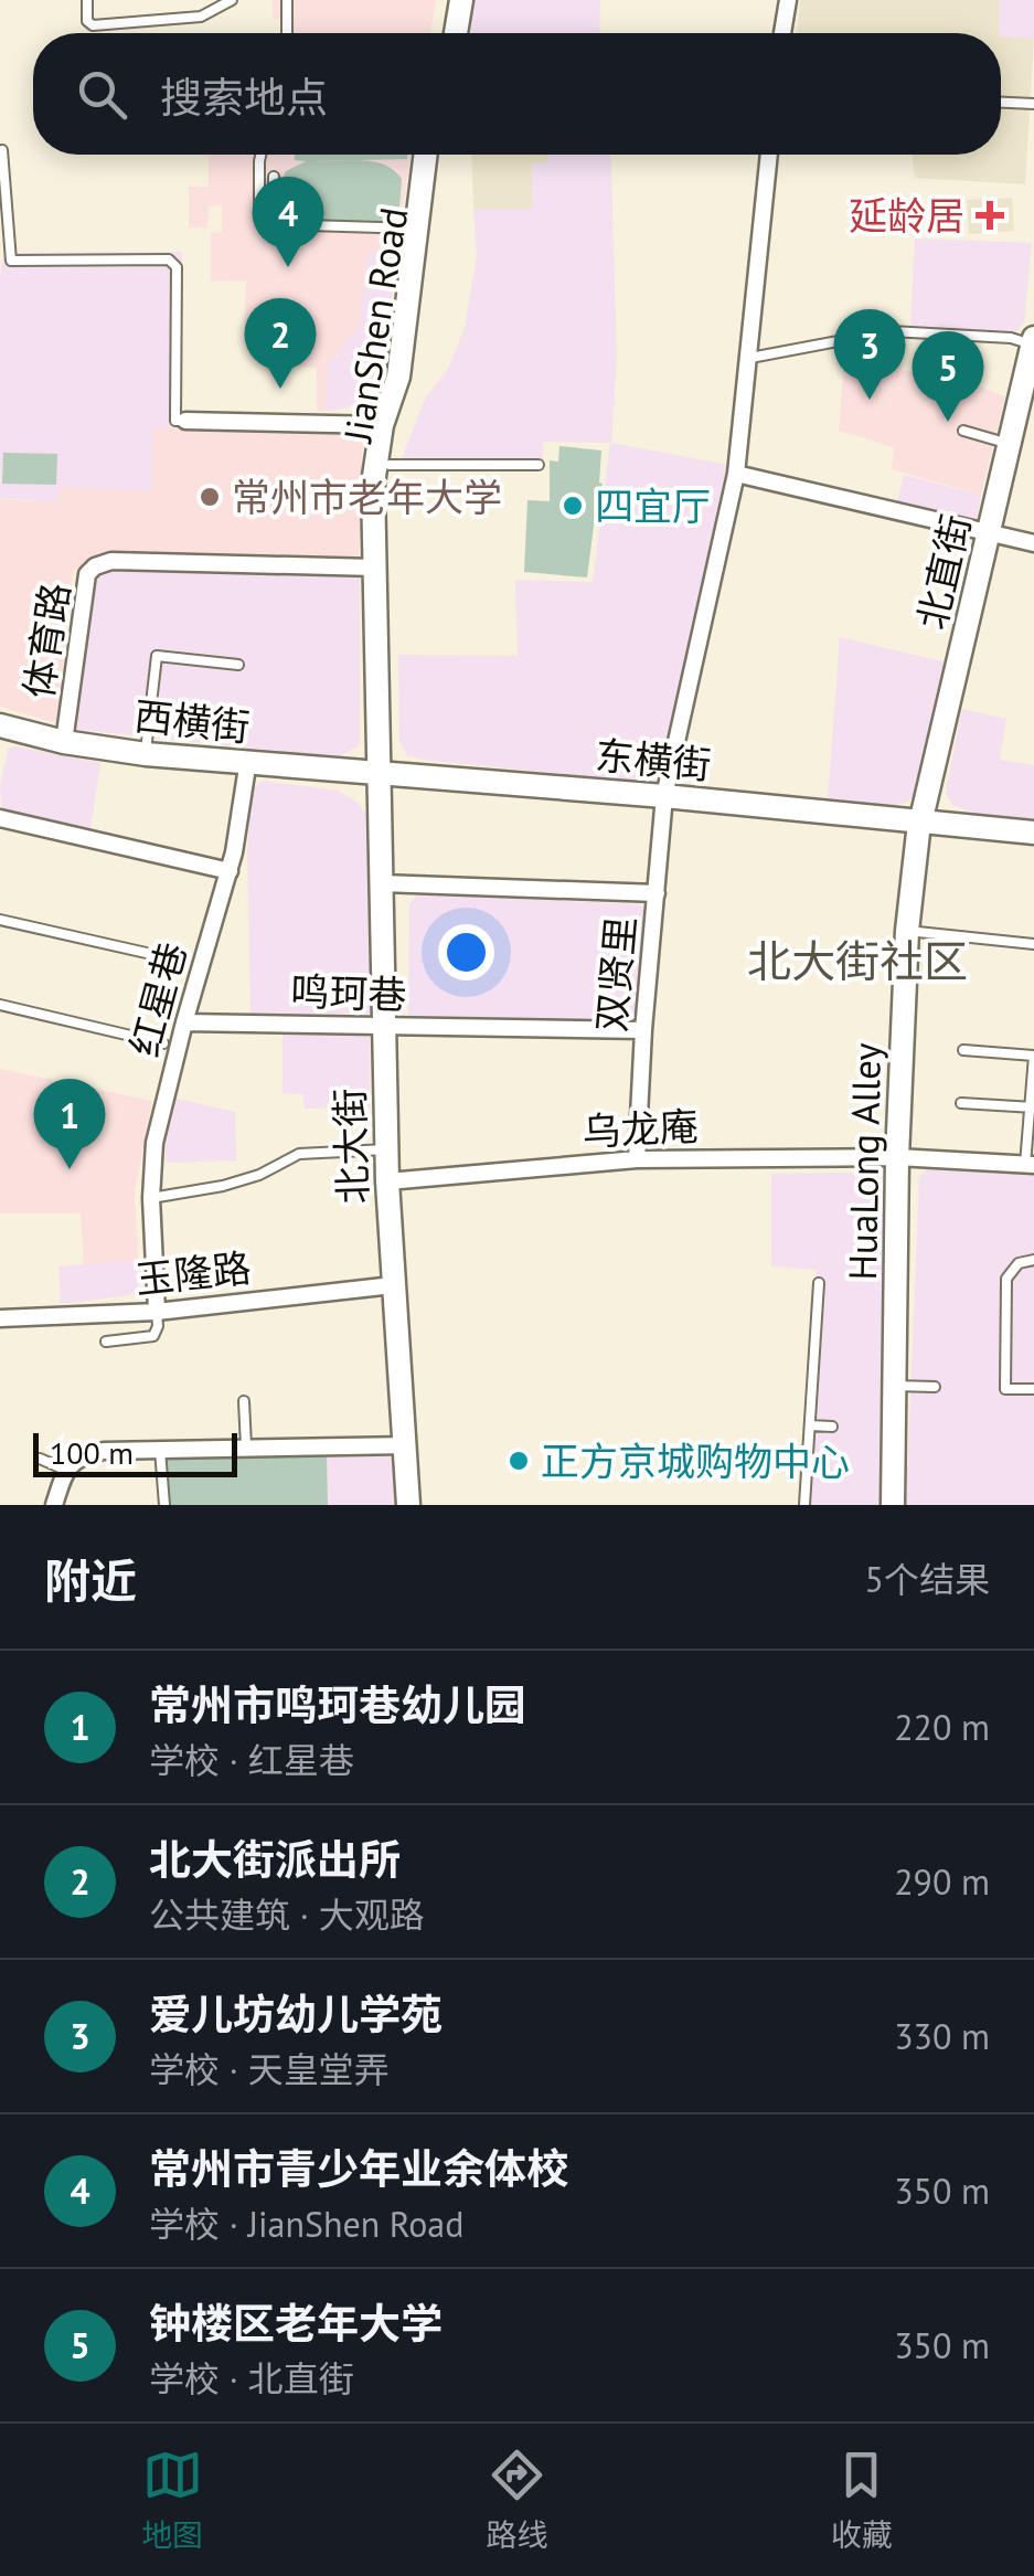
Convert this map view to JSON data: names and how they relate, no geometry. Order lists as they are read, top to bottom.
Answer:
{
  "streets": {
    "main road": [
      "JianShen Road",
      "北直街",
      "西横街",
      "东横街",
      "北大街",
      "HuaLong Alley"
    ],
    "street": [
      "体育路",
      "双贤里",
      "鸣珂巷",
      "红星巷",
      "乌龙庵",
      "玉隆路"
    ]
  },
  "crossings": [
    ["JianShen Road", "体育路"],
    ["JianShen Road", "西横街"],
    ["JianShen Road", "东横街"],
    ["JianShen Road", "北大街"],
    ["北直街", "东横街"],
    ["北直街", "HuaLong Alley"],
    ["体育路", "西横街"],
    ["西横街", "东横街"],
    ["西横街", "红星巷"],
    ["西横街", "北大街"],
    ["东横街", "双贤里"],
    ["东横街", "北大街"],
    ["东横街", "HuaLong Alley"],
    ["双贤里", "鸣珂巷"],
    ["双贤里", "乌龙庵"],
    ["鸣珂巷", "红星巷"],
    ["鸣珂巷", "北大街"],
    ["红星巷", "玉隆路"],
    ["乌龙庵", "北大街"],
    ["乌龙庵", "HuaLong Alley"],
    ["北大街", "玉隆路"]
  ],
  "districts": ["北大街社区"],
  "places": {
    "health": ["延龄居"],
    "other": ["常州市老年大学", "四宜厅", "正方京城购物中心"]
  },
  "scale_bar": "100 m",
  "page": {
    "search": "搜索地点",
    "pins": [
      "4",
      "2",
      "3",
      "5",
      "1"
    ],
    "scale": "100 m",
    "heading": ["附近", "5个结果"],
    "list": [
      {
        "mark": "1",
        "name": "常州市鸣珂巷幼儿园",
        "note": "学校 · 红星巷",
        "value": "220 m"
      },
      {
        "mark": "2",
        "name": "北大街派出所",
        "note": "公共建筑 · 大观路",
        "value": "290 m"
      },
      {
        "mark": "3",
        "name": "爱儿坊幼儿学苑",
        "note": "学校 · 天皇堂弄",
        "value": "330 m"
      },
      {
        "mark": "4",
        "name": "常州市青少年业余体校",
        "note": "学校 · JianShen Road",
        "value": "350 m"
      },
      {
        "mark": "5",
        "name": "钟楼区老年大学",
        "note": "学校 · 北直街",
        "value": "350 m"
      }
    ],
    "nav": ["地图", "路线", "收藏"]
  }
}
